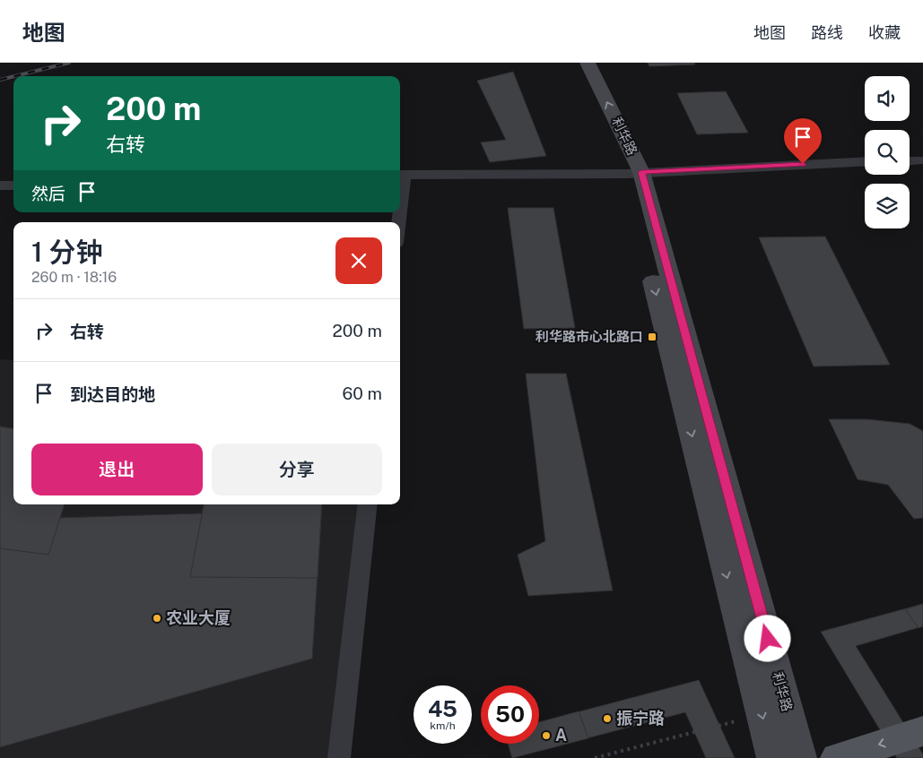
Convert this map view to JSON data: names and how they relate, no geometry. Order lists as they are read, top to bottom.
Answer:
{
  "streets": {
    "main road": ["利华路"]
  },
  "places": {
    "transit": ["利华路市心北路口"],
    "other": ["农业大厦", "振宁路", "A"]
  },
  "page": {
    "header": "地图",
    "nav": ["地图", "路线", "收藏"],
    "turn": ["200 m", "右转"],
    "then": "然后",
    "heading": ["1 分钟", "260 m · 18:16"],
    "list": [
      {
        "name": "右转",
        "value": "200 m"
      },
      {
        "name": "到达目的地",
        "value": "60 m"
      }
    ],
    "buttons": ["退出", "分享"],
    "speed": "45 km/h",
    "limit": "50"
  }
}
